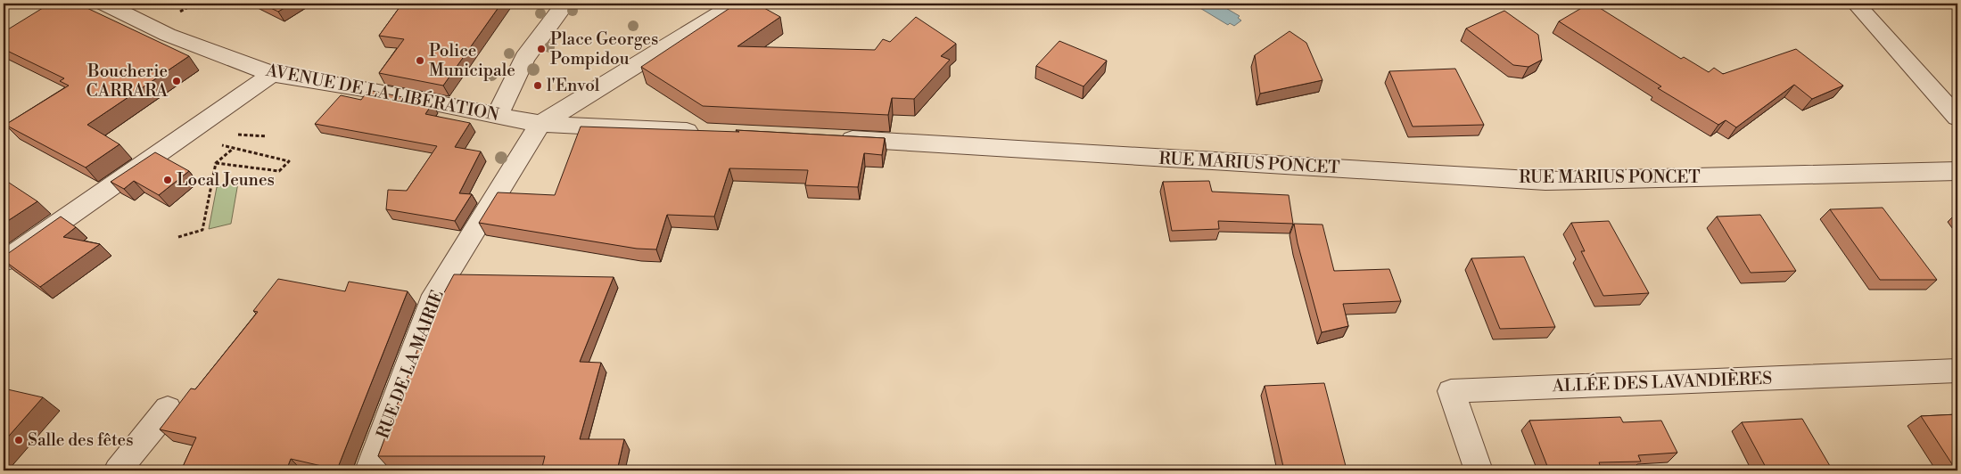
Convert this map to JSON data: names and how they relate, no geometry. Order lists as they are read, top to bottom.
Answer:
{
  "streets": {
    "street": [
      "AVENUE DE LA LIBÉRATION",
      "RUE MARIUS PONCET",
      "RUE DE LA MAIRIE",
      "ALLÉE DES LAVANDIÈRES"
    ]
  },
  "crossings": [
    ["AVENUE DE LA LIBÉRATION", "RUE DE LA MAIRIE"]
  ],
  "places": [
    "Place Georges Pompidou",
    "Police Municipale",
    "Boucherie CARRARA",
    "l'Envol",
    "Local Jeunes",
    "Salle des fêtes"
  ]
}
